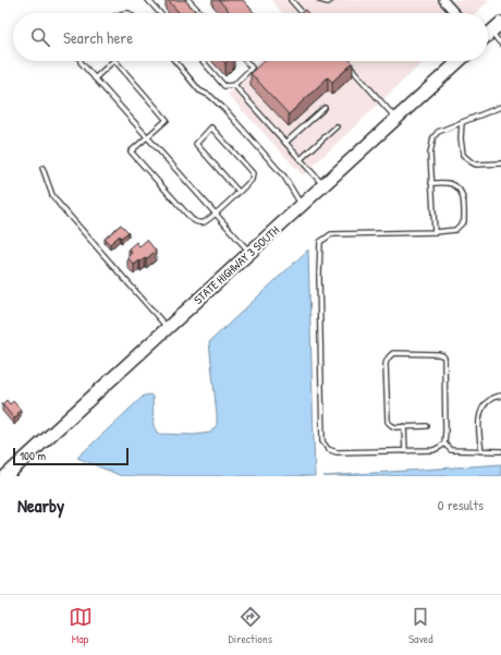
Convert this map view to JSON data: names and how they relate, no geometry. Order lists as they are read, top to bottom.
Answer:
{
  "streets": {
    "main road": ["STATE HIGHWAY 3 SOUTH"]
  },
  "scale_bar": "100 m",
  "page": {
    "search": "Search here",
    "scale": "100 m",
    "heading": ["Nearby", "0 results"],
    "nav": ["Map", "Directions", "Saved"]
  }
}
